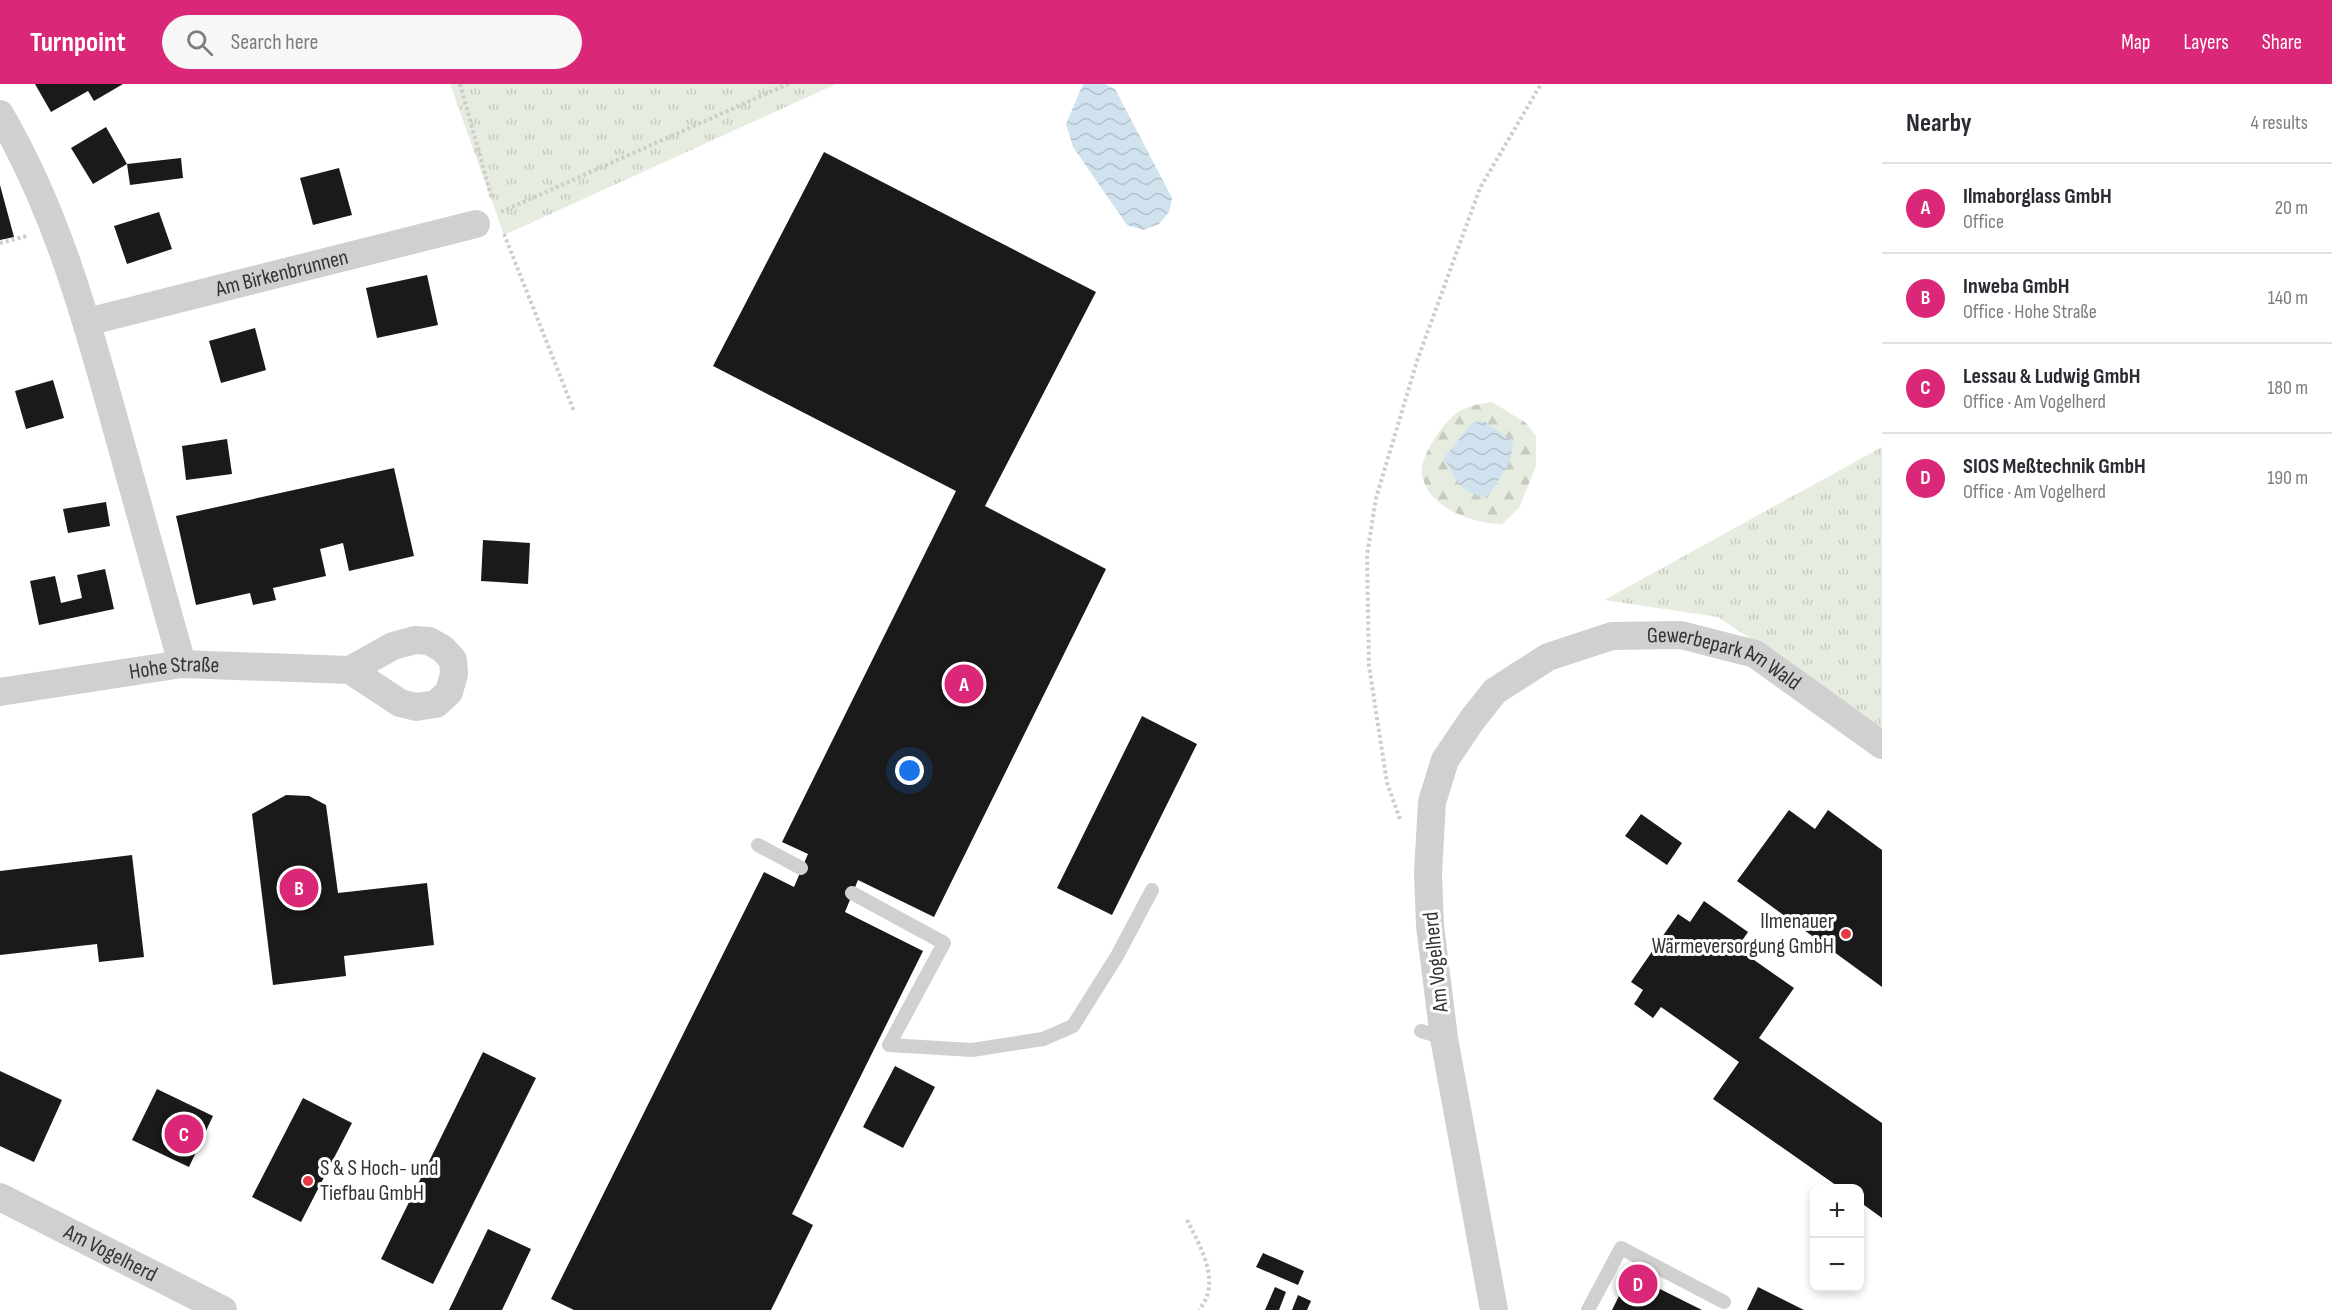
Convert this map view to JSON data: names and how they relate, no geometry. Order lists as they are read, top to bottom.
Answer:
{
  "streets": {
    "street": [
      "Am Birkenbrunnen",
      "Gewerbepark Am Wald",
      "Hohe Straße",
      "Am Vogelherd"
    ]
  },
  "crossings": [
    ["Gewerbepark Am Wald", "Am Vogelherd"]
  ],
  "places": ["Ilmenauer Wärmeversorgung GmbH", "S & S Hoch- und Tiefbau GmbH"],
  "page": {
    "header": "Turnpoint",
    "search": "Search here",
    "nav": ["Map", "Layers", "Share"],
    "heading": ["Nearby", "4 results"],
    "list": [
      {
        "mark": "A",
        "name": "Ilmaborglass GmbH",
        "note": "Office",
        "value": "20 m"
      },
      {
        "mark": "B",
        "name": "Inweba GmbH",
        "note": "Office · Hohe Straße",
        "value": "140 m"
      },
      {
        "mark": "C",
        "name": "Lessau & Ludwig GmbH",
        "note": "Office · Am Vogelherd",
        "value": "180 m"
      },
      {
        "mark": "D",
        "name": "SIOS Meßtechnik GmbH",
        "note": "Office · Am Vogelherd",
        "value": "190 m"
      }
    ],
    "pins": [
      "A",
      "B",
      "C",
      "D"
    ],
    "map_buttons": ["+", "−"]
  }
}
